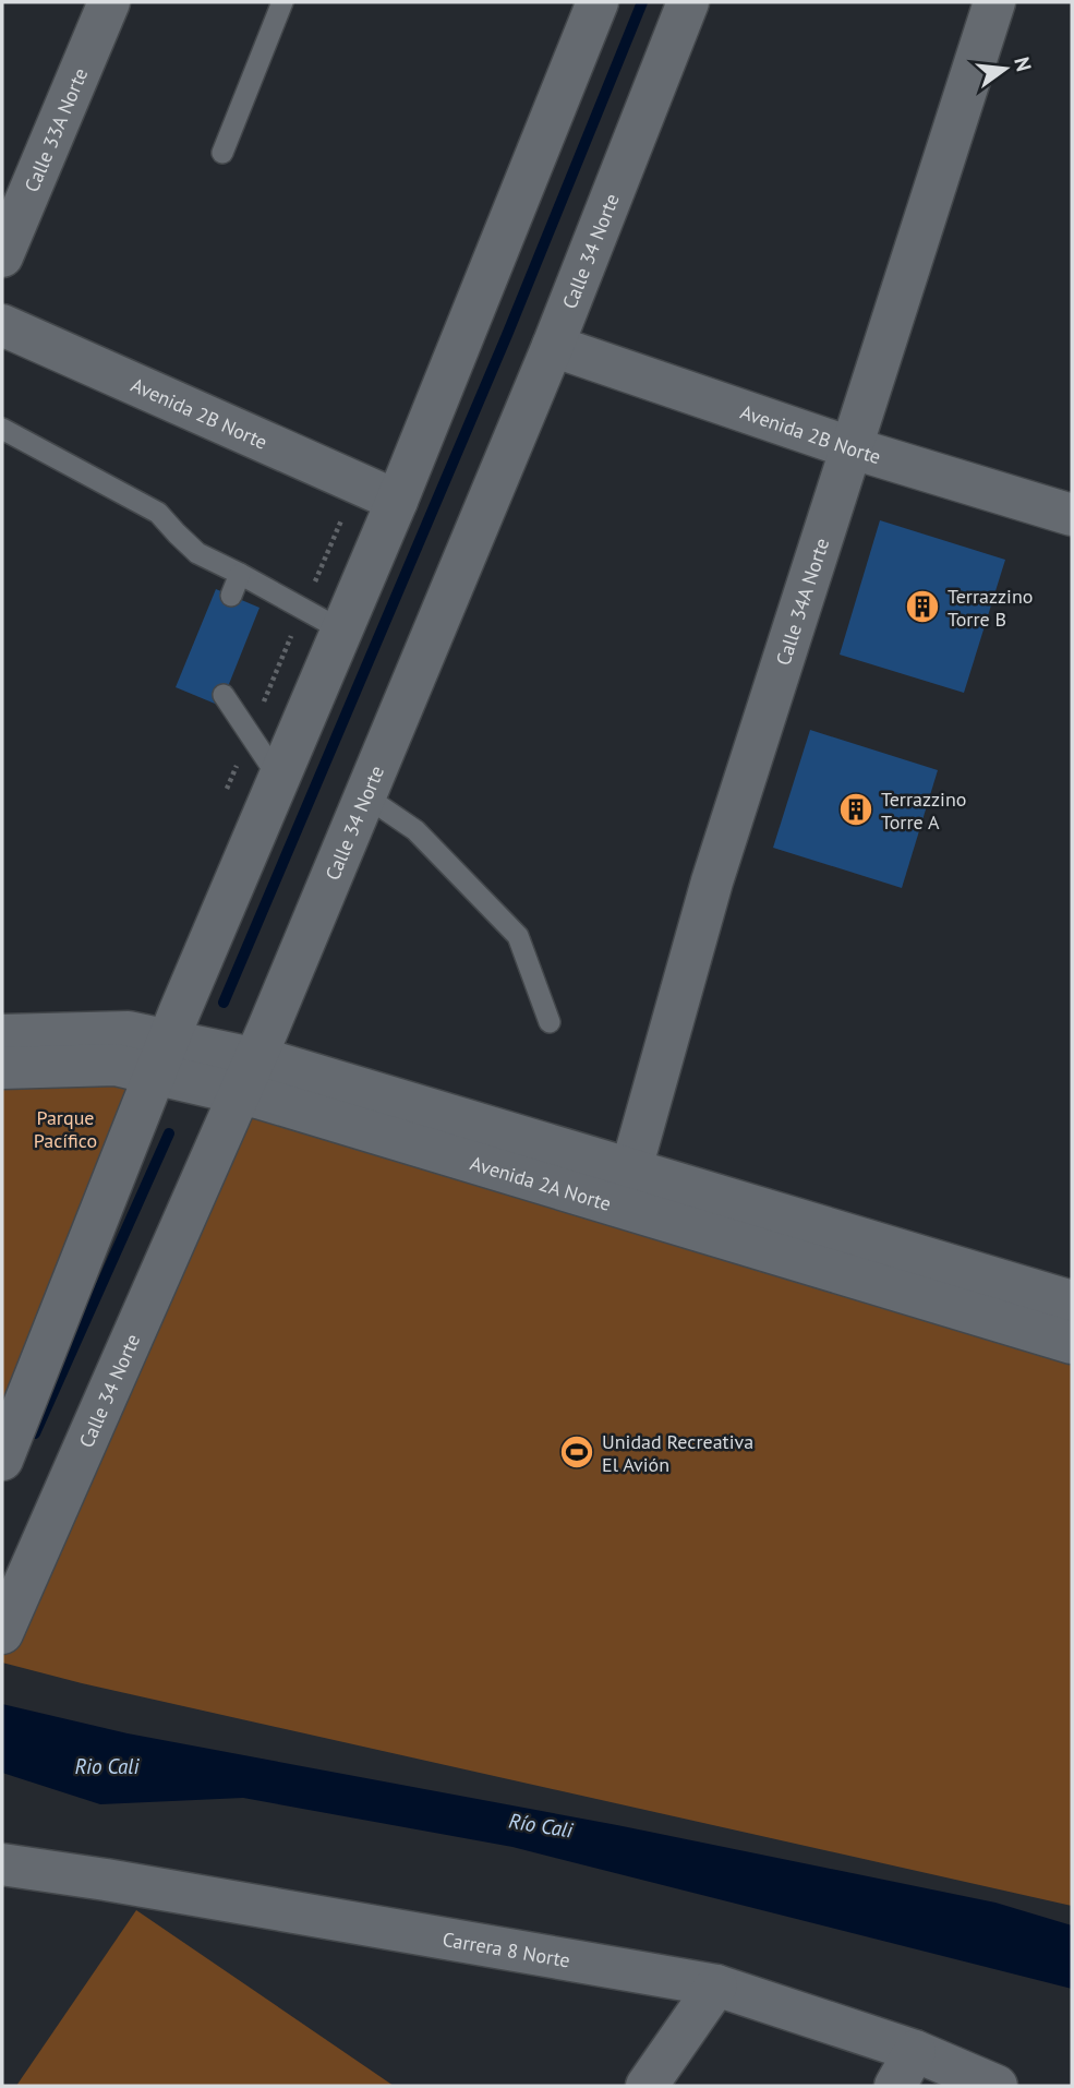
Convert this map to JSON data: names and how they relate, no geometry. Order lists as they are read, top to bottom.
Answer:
{
  "streets": {
    "main road": [
      "Calle 33A Norte",
      "Calle 34 Norte",
      "Avenida 2B Norte",
      "Calle 34A Norte",
      "Avenida 2A Norte",
      "Carrera 8 Norte"
    ]
  },
  "crossings": [
    ["Calle 34 Norte", "Avenida 2B Norte"],
    ["Calle 34 Norte", "Avenida 2A Norte"],
    ["Avenida 2B Norte", "Calle 34A Norte"],
    ["Calle 34A Norte", "Avenida 2A Norte"]
  ],
  "water": ["Rio Cali", "Río Cali"],
  "parks": ["Parque Pacífico"],
  "places": {
    "building": ["Terrazzino Torre B", "Terrazzino Torre A"],
    "sports": ["Unidad Recreativa El Avión"]
  },
  "north": "right"
}
